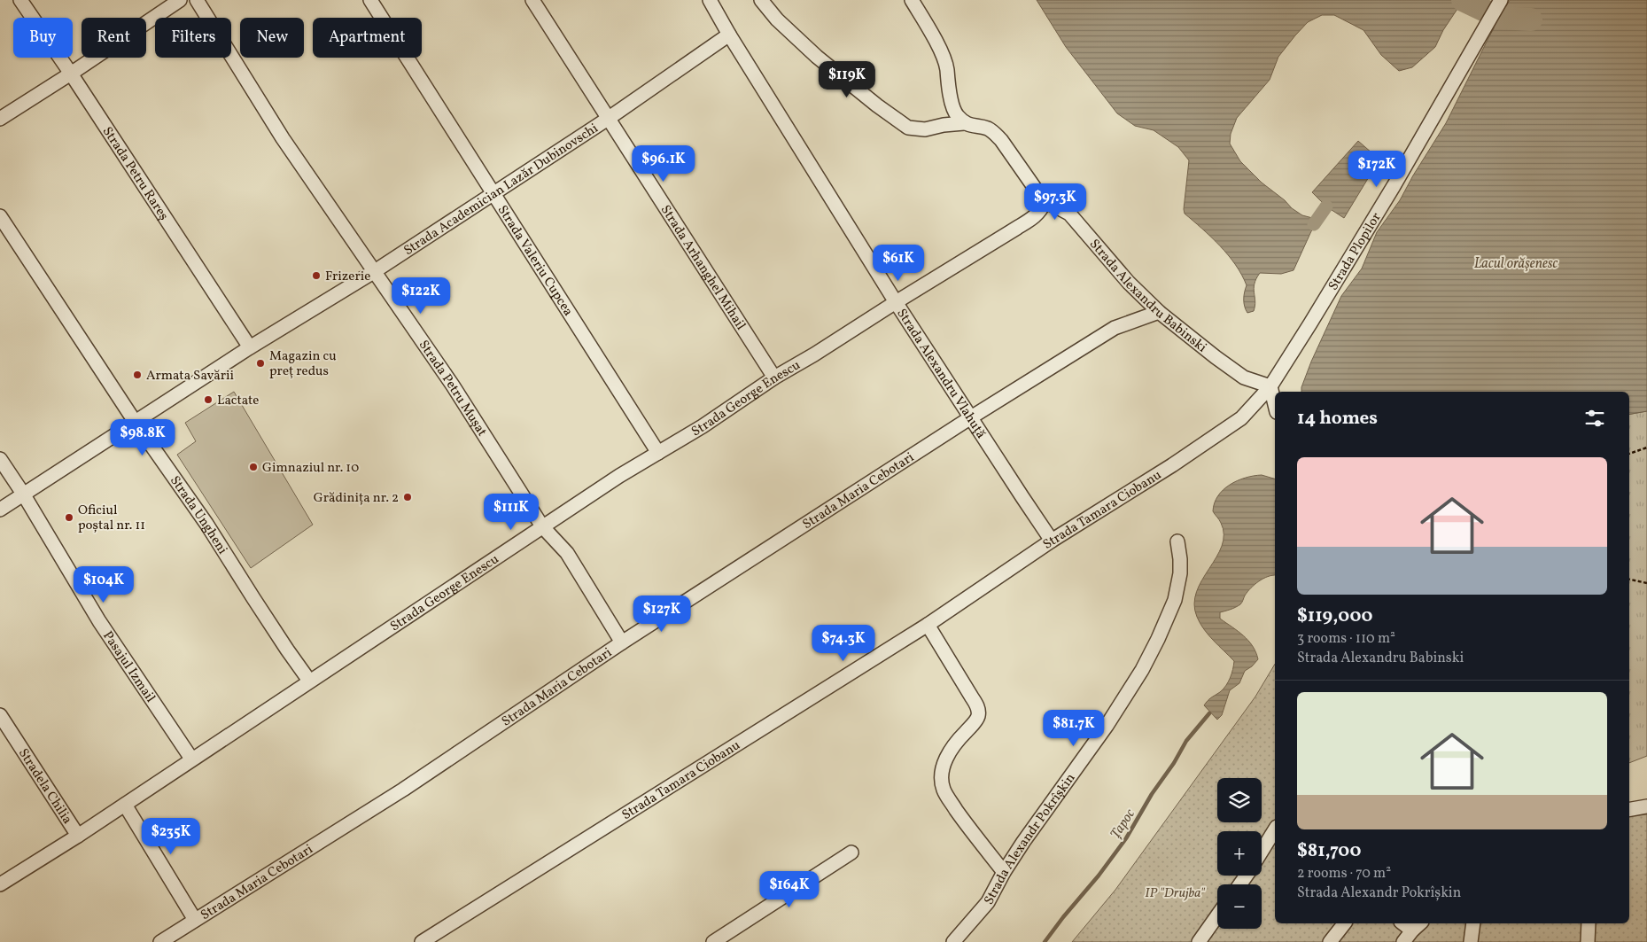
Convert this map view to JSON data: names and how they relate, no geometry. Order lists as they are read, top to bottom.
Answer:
{
  "streets": {
    "street": [
      "Strada Petru Rareș",
      "Strada Academician Lazăr Dubinovschi",
      "Strada Plopilor",
      "Strada Valeriu Cupcea",
      "Strada Arhanghel Mihail",
      "Strada Alexandru Babinski",
      "Strada Аlexandru Vlahuță",
      "Strada Petru Mușat",
      "Strada George Enescu",
      "Strada Maria Cebotari",
      "Strada Tamara Ciobanu",
      "Strada Ungheni",
      "Pasajul Izmail",
      "Stradela Chilia",
      "Strada Alexandr Pokrîșkin"
    ]
  },
  "crossings": [
    ["Strada Petru Rareș", "Strada Academician Lazăr Dubinovschi"],
    ["Strada Academician Lazăr Dubinovschi", "Strada Valeriu Cupcea"],
    ["Strada Academician Lazăr Dubinovschi", "Strada Arhanghel Mihail"],
    ["Strada Academician Lazăr Dubinovschi", "Strada Аlexandru Vlahuță"],
    ["Strada Academician Lazăr Dubinovschi", "Strada Petru Mușat"],
    ["Strada Academician Lazăr Dubinovschi", "Strada Ungheni"],
    ["Strada Academician Lazăr Dubinovschi", "Pasajul Izmail"],
    ["Strada Plopilor", "Strada Alexandru Babinski"],
    ["Strada Plopilor", "Strada Tamara Ciobanu"],
    ["Strada Valeriu Cupcea", "Strada George Enescu"],
    ["Strada Arhanghel Mihail", "Strada George Enescu"],
    ["Strada Alexandru Babinski", "Strada George Enescu"],
    ["Strada Alexandru Babinski", "Strada Maria Cebotari"],
    ["Strada Alexandru Babinski", "Strada Tamara Ciobanu"],
    ["Strada Аlexandru Vlahuță", "Strada George Enescu"],
    ["Strada Аlexandru Vlahuță", "Strada Maria Cebotari"],
    ["Strada Аlexandru Vlahuță", "Strada Tamara Ciobanu"],
    ["Strada Petru Mușat", "Strada George Enescu"],
    ["Strada Petru Mușat", "Strada Maria Cebotari"],
    ["Strada George Enescu", "Strada Ungheni"],
    ["Strada George Enescu", "Pasajul Izmail"],
    ["Strada George Enescu", "Stradela Chilia"]
  ],
  "water": ["Lacul orăşenesc", "Țapoc"],
  "parks": ["IP \"Drujba\""],
  "places": [
    "Frizerie",
    "Magazin cu preţ redus",
    "Armata Savării",
    "Lactate",
    "Gimnaziul nr. 10",
    "Grădinița nr. 2",
    "Oficiul poștal nr. 11"
  ],
  "page": {
    "chip": [
      "Buy",
      "Rent",
      "Filters",
      "New",
      "Apartment"
    ],
    "price": [
      "$119K",
      "$96.1K",
      "$172K",
      "$97.3K",
      "$61K",
      "$122K",
      "$98.8K",
      "$111K",
      "$104K",
      "$127K",
      "$74.3K",
      "$81.7K",
      "$235K",
      "$164K"
    ],
    "heading": "14 homes",
    "list": [
      {
        "name": "$119,000",
        "note": "3 rooms · 110 m² · Strada Alexandru Babinski"
      },
      {
        "name": "$81,700",
        "note": "2 rooms · 70 m² · Strada Alexandr Pokrîșkin"
      }
    ],
    "map_buttons": ["+", "−"]
  }
}
